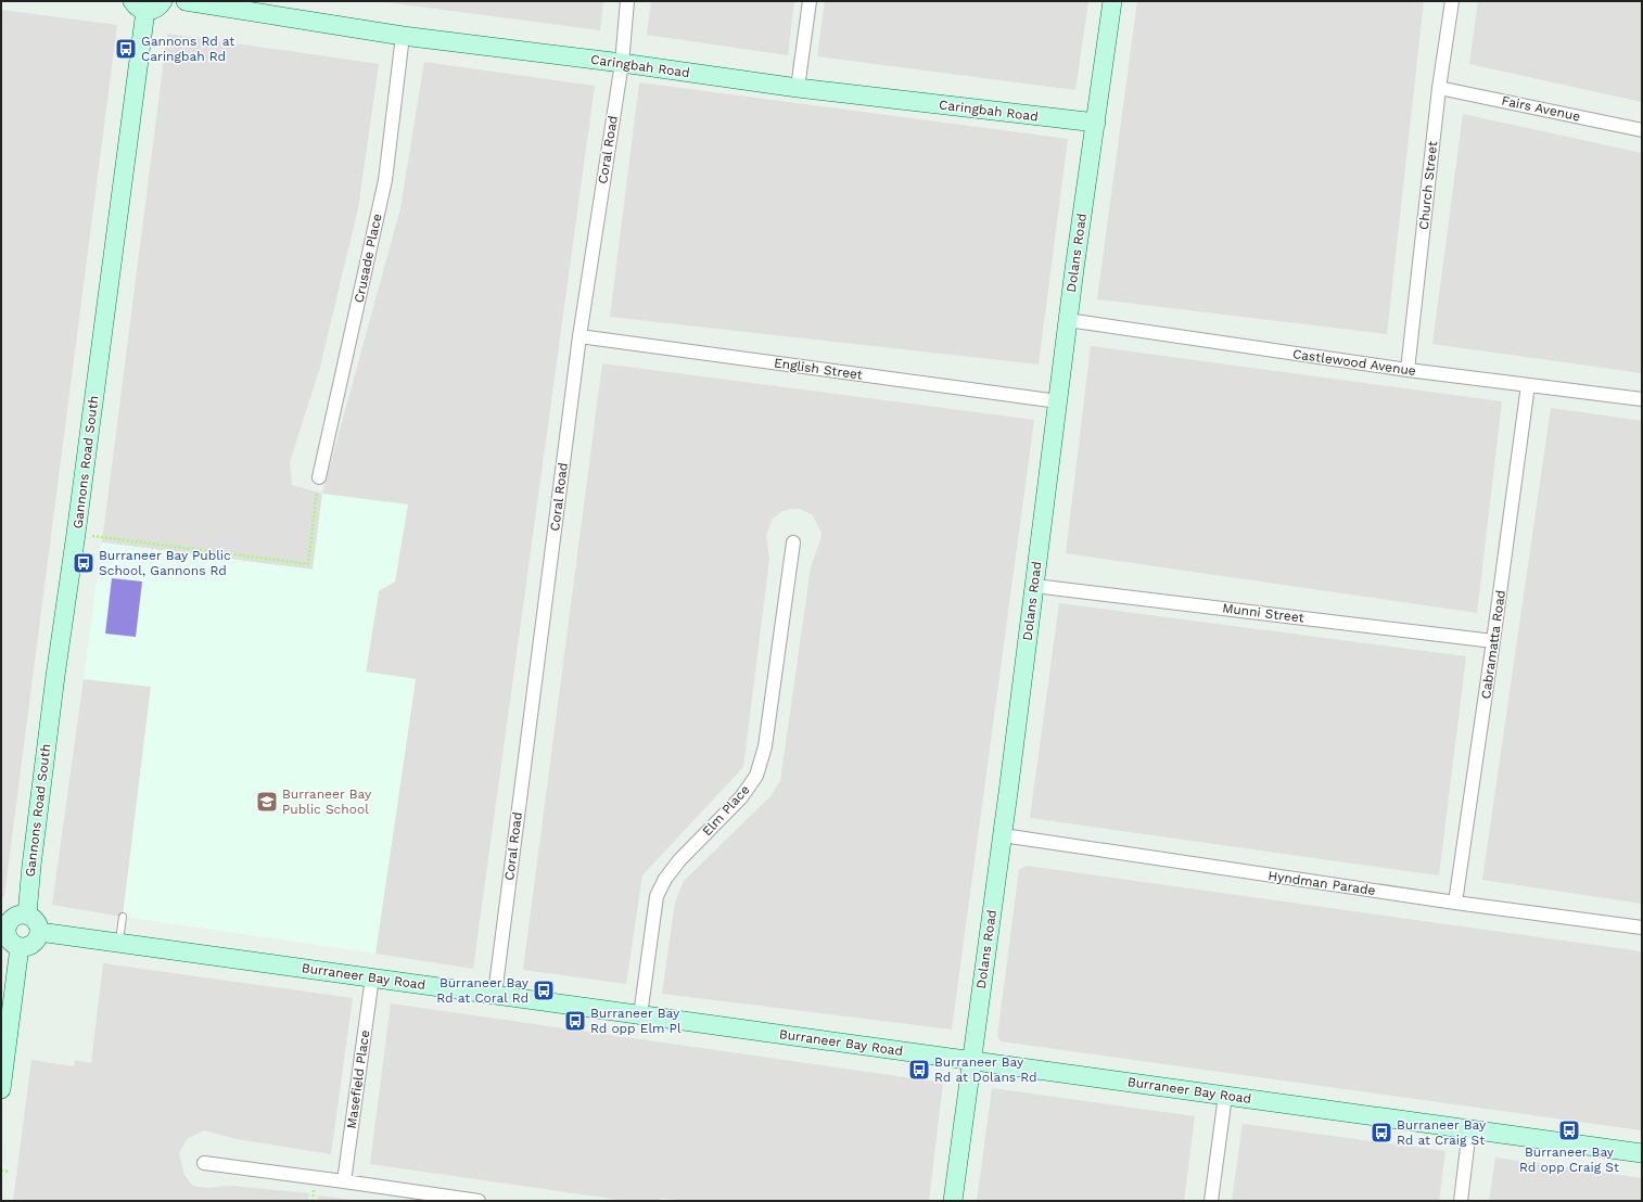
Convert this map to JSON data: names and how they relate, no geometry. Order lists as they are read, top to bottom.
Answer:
{
  "streets": {
    "street": [
      "Caringbah Road",
      "Fairs Avenue",
      "Coral Road",
      "Church Street",
      "Dolans Road",
      "Crusade Place",
      "Castlewood Avenue",
      "English Street",
      "Gannons Road South",
      "Munni Street",
      "Cabramatta Road",
      "Elm Place",
      "Hyndman Parade",
      "Burraneer Bay Road",
      "Masefield Place"
    ]
  },
  "crossings": [
    ["Caringbah Road", "Coral Road"],
    ["Caringbah Road", "Dolans Road"],
    ["Caringbah Road", "Crusade Place"],
    ["Fairs Avenue", "Church Street"],
    ["Coral Road", "English Street"],
    ["Coral Road", "Burraneer Bay Road"],
    ["Church Street", "Castlewood Avenue"],
    ["Dolans Road", "Castlewood Avenue"],
    ["Dolans Road", "English Street"],
    ["Dolans Road", "Munni Street"],
    ["Dolans Road", "Hyndman Parade"],
    ["Dolans Road", "Burraneer Bay Road"],
    ["Castlewood Avenue", "Cabramatta Road"],
    ["Gannons Road South", "Burraneer Bay Road"],
    ["Munni Street", "Cabramatta Road"],
    ["Cabramatta Road", "Hyndman Parade"],
    ["Elm Place", "Burraneer Bay Road"],
    ["Burraneer Bay Road", "Masefield Place"]
  ],
  "places": {
    "bus stop": [
      "Gannons Rd at Caringbah Rd",
      "Burraneer Bay Public School, Gannons Rd",
      "Burraneer Bay Rd at Coral Rd",
      "Burraneer Bay Rd opp Elm Pl",
      "Burraneer Bay Rd at Dolans Rd",
      "Burraneer Bay Rd opp Craig St",
      "Burraneer Bay Rd at Craig St"
    ],
    "school or university": ["Burraneer Bay Public School"]
  }
}
